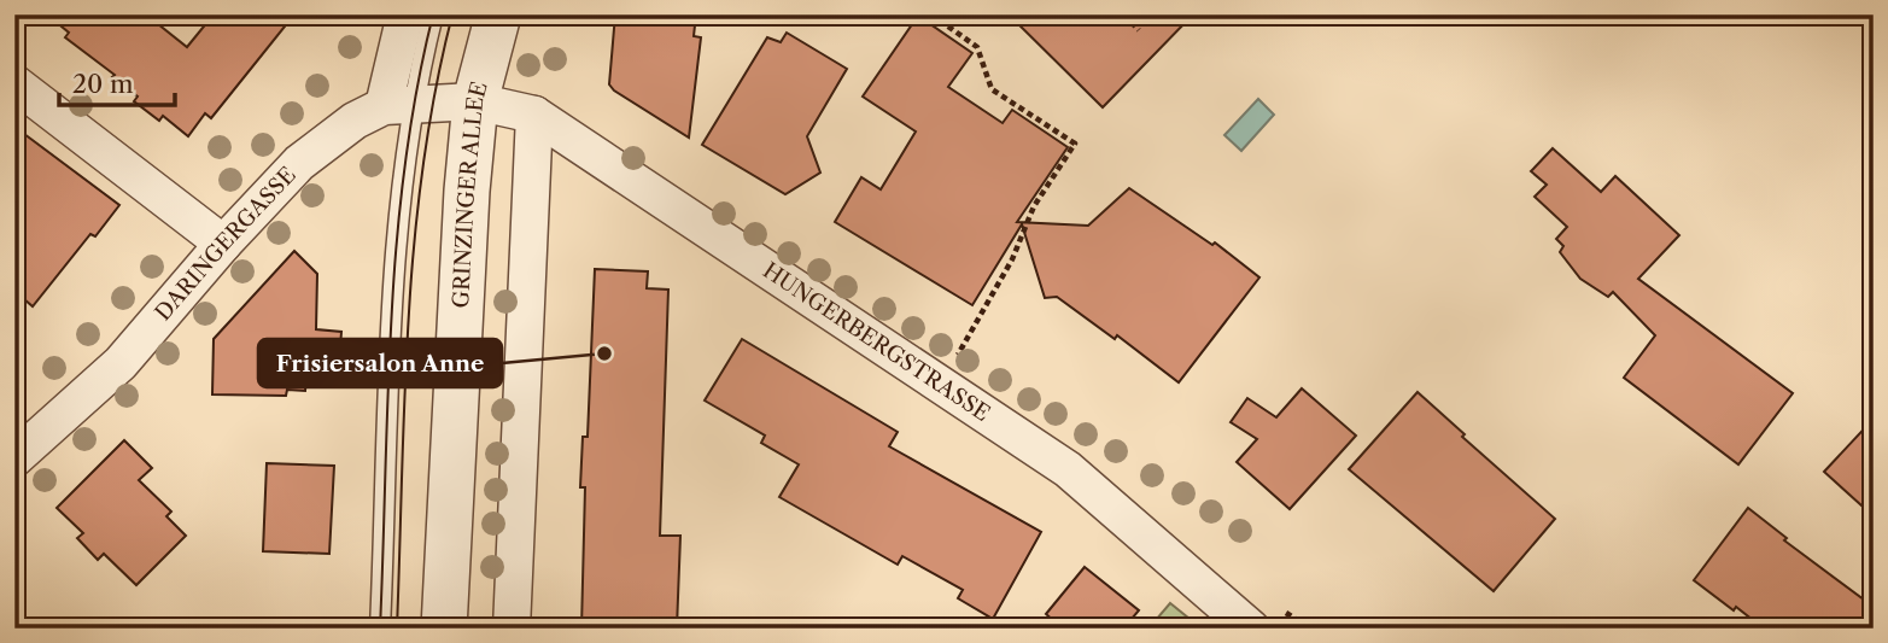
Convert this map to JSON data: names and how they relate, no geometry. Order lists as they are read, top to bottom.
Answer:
{
  "streets": {
    "street": ["GRINZINGER ALLEE", "DARINGERGASSE", "HUNGERBERGSTRASSE"]
  },
  "crossings": [
    ["GRINZINGER ALLEE", "DARINGERGASSE"],
    ["GRINZINGER ALLEE", "HUNGERBERGSTRASSE"],
    ["DARINGERGASSE", "HUNGERBERGSTRASSE"]
  ],
  "places": ["Frisiersalon Anne"],
  "scale_bar": "20 m"
}
